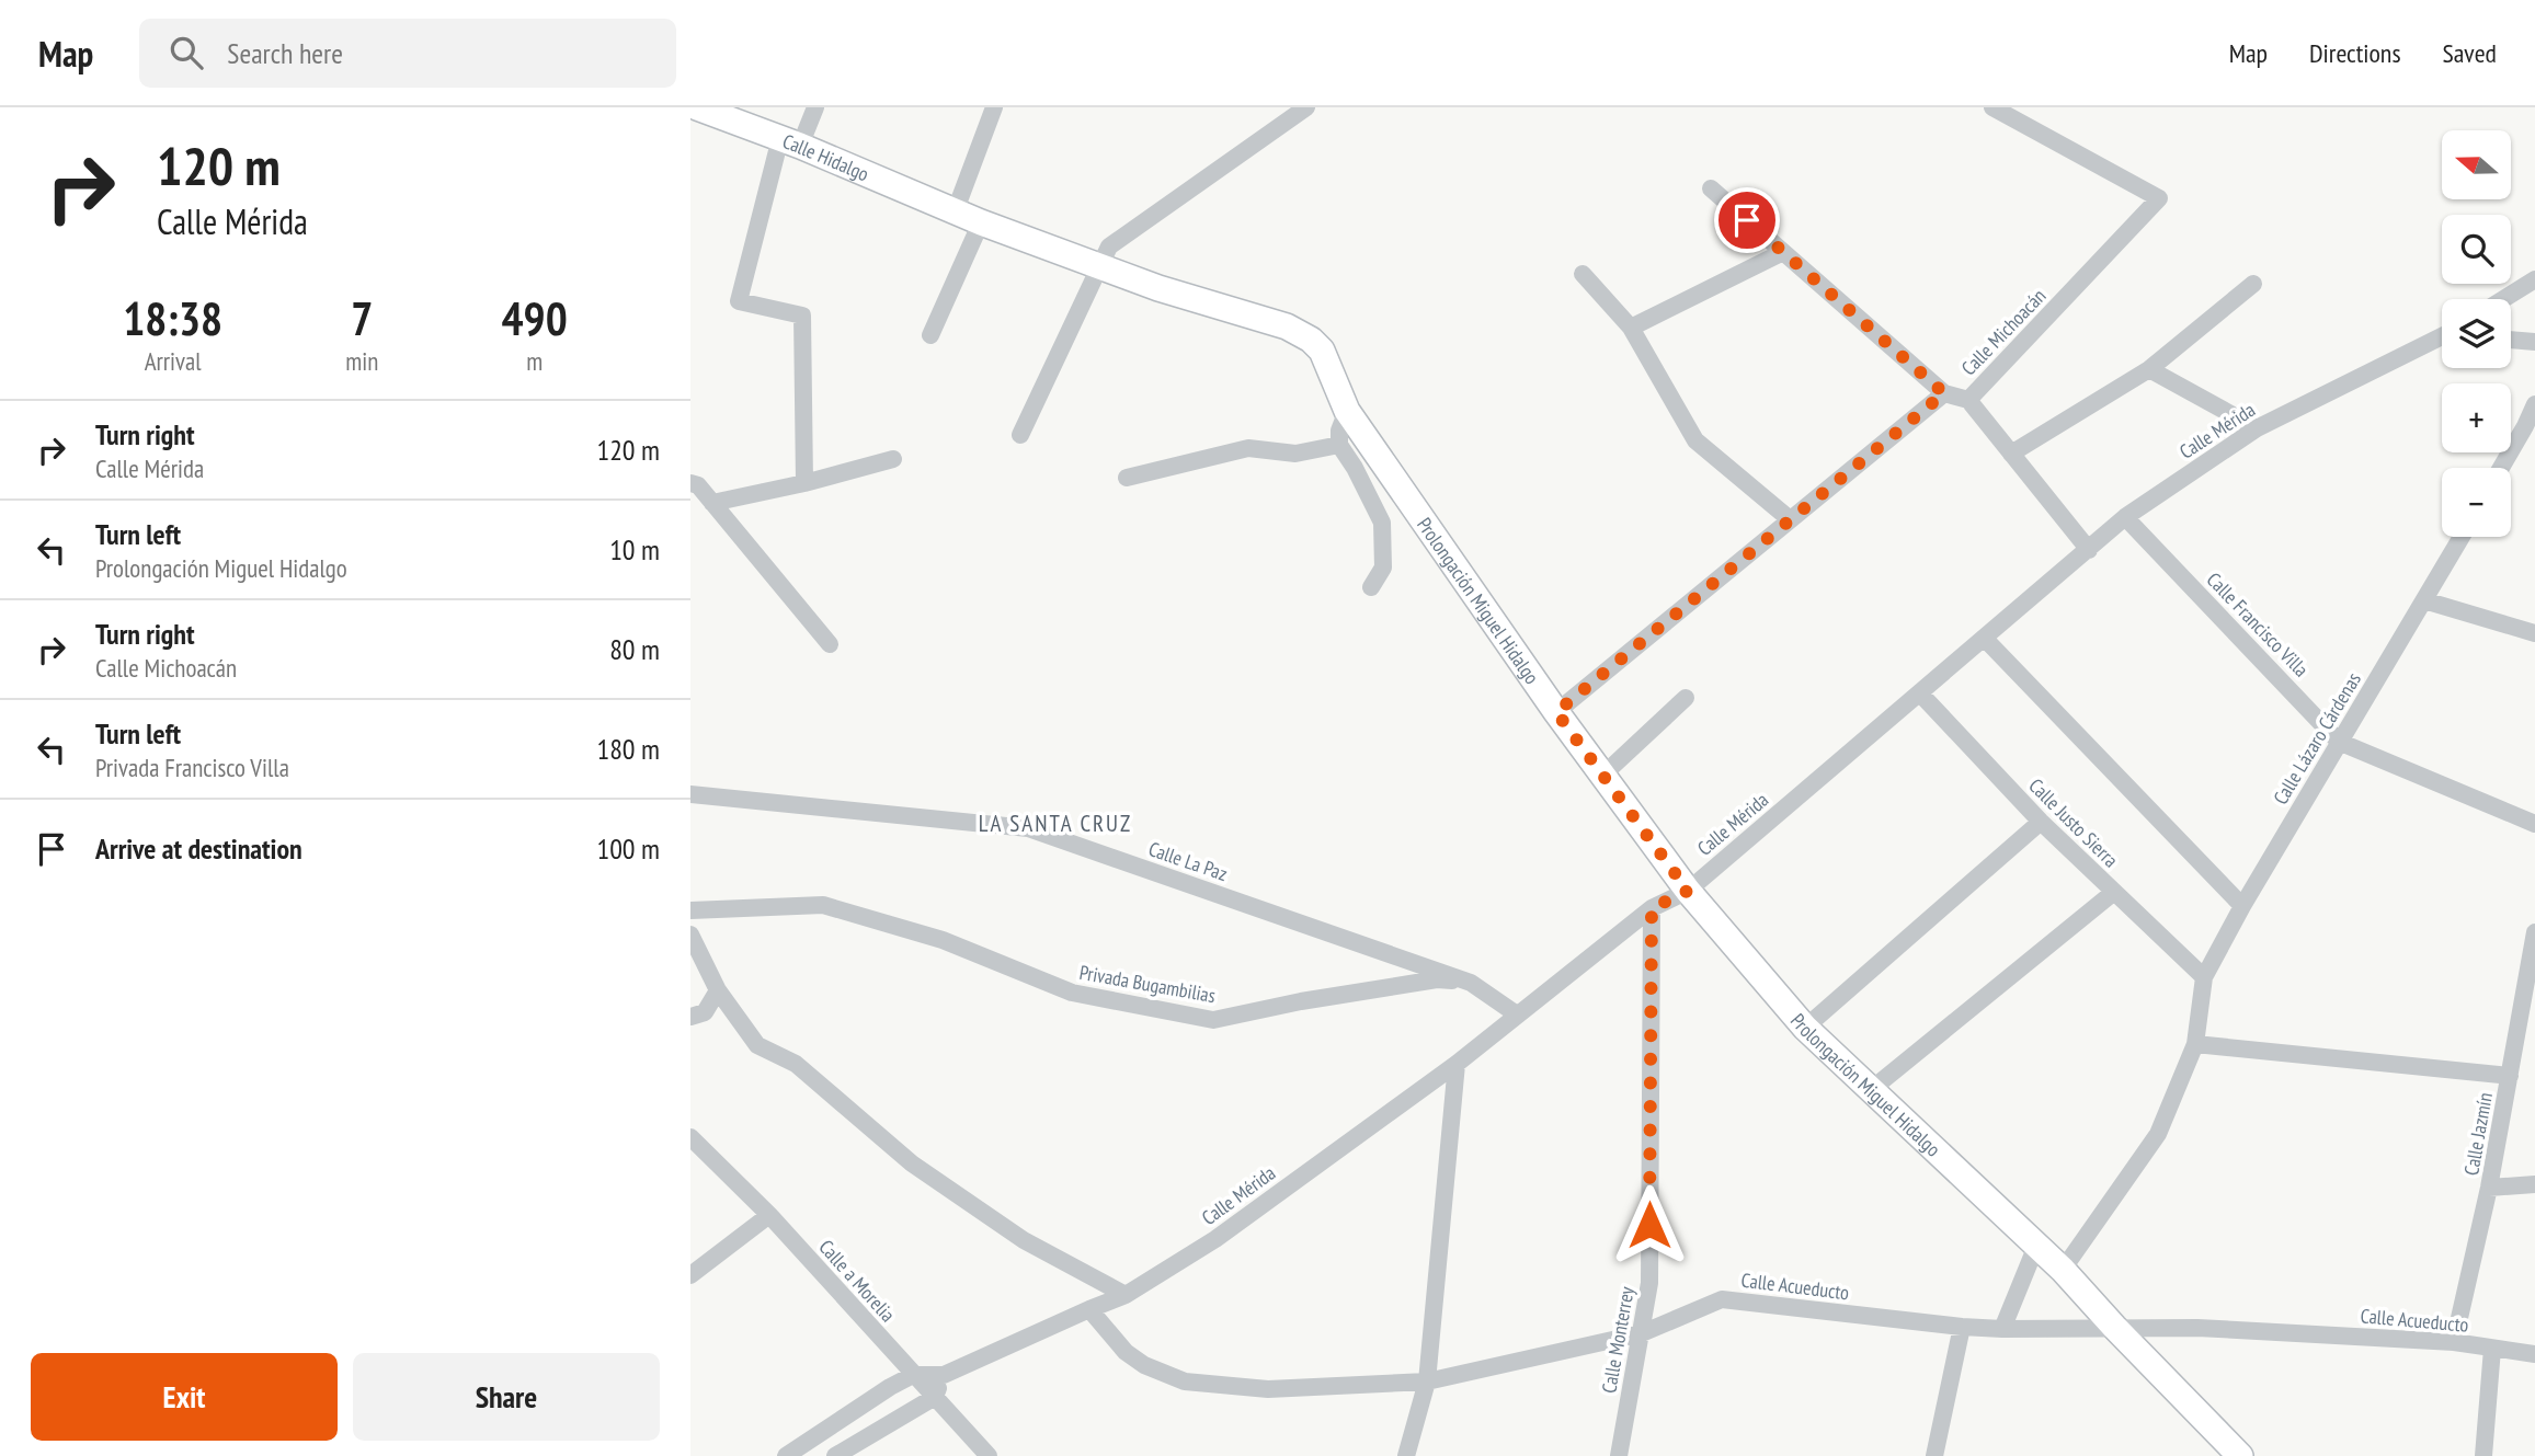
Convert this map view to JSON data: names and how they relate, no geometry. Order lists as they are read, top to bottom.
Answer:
{
  "streets": {
    "street": [
      "Calle Hidalgo",
      "Calle Michoacán",
      "Calle Mérida",
      "Prolongación Miguel Hidalgo",
      "Calle Francisco Villa",
      "Calle Lázaro Cárdenas",
      "Calle Justo Sierra",
      "Calle La Paz",
      "Privada Bugambilias",
      "Calle Jazmín",
      "Calle a Morelia",
      "Calle Acueducto",
      "Calle Monterrey"
    ]
  },
  "crossings": [
    ["Calle Hidalgo", "Prolongación Miguel Hidalgo"],
    ["Calle Mérida", "Prolongación Miguel Hidalgo"],
    ["Calle Mérida", "Calle Francisco Villa"],
    ["Calle Mérida", "Calle Justo Sierra"],
    ["Calle Mérida", "Calle La Paz"],
    ["Calle Mérida", "Calle a Morelia"],
    ["Calle Mérida", "Calle Acueducto"],
    ["Calle Mérida", "Calle Monterrey"],
    ["Prolongación Miguel Hidalgo", "Calle Acueducto"],
    ["Calle Francisco Villa", "Calle Lázaro Cárdenas"],
    ["Calle Lázaro Cárdenas", "Calle Justo Sierra"],
    ["Calle La Paz", "Privada Bugambilias"],
    ["Calle Jazmín", "Calle Acueducto"],
    ["Calle Acueducto", "Calle Monterrey"]
  ],
  "districts": ["LA SANTA CRUZ"],
  "north": "left",
  "page": {
    "header": "Map",
    "search": "Search here",
    "nav": ["Map", "Directions", "Saved"],
    "turn": ["120 m", "Calle Mérida"],
    "map_buttons": ["+", "−"],
    "eta": [
      "18:38",
      "Arrival",
      "7",
      "min",
      "490",
      "m"
    ],
    "list": [
      {
        "name": "Turn right",
        "note": "Calle Mérida",
        "value": "120 m"
      },
      {
        "name": "Turn left",
        "note": "Prolongación Miguel Hidalgo",
        "value": "10 m"
      },
      {
        "name": "Turn right",
        "note": "Calle Michoacán",
        "value": "80 m"
      },
      {
        "name": "Turn left",
        "note": "Privada Francisco Villa",
        "value": "180 m"
      },
      {
        "name": "Arrive at destination",
        "value": "100 m"
      }
    ],
    "buttons": ["Exit", "Share"]
  }
}
